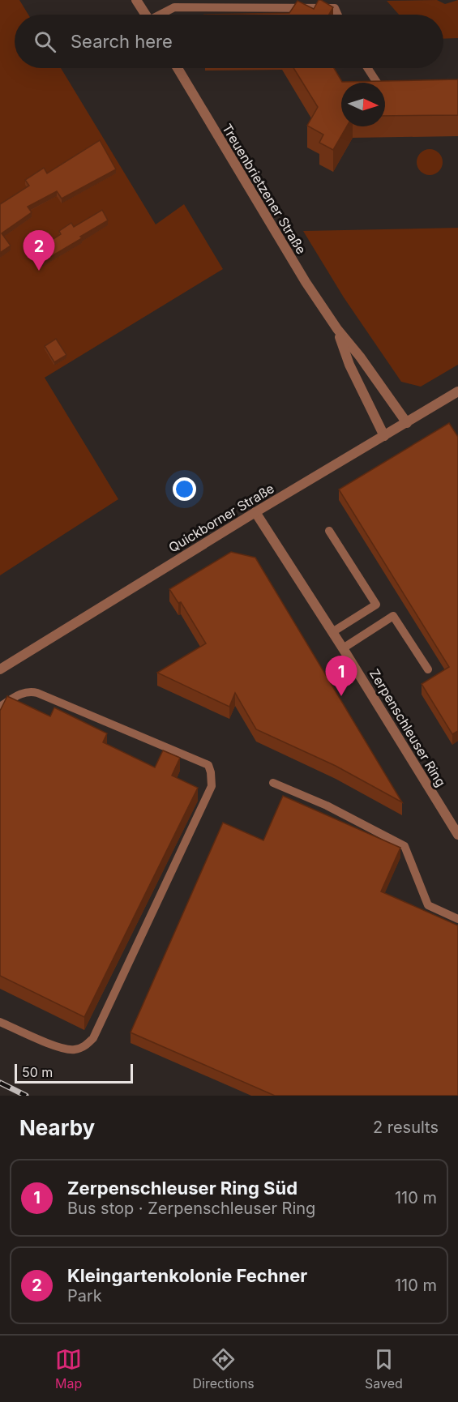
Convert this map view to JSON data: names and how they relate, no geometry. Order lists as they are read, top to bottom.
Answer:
{
  "streets": {
    "street": ["Treuenbrietzener Straße", "Quickborner Straße", "Zerpenschleuser Ring"]
  },
  "crossings": [
    ["Treuenbrietzener Straße", "Quickborner Straße"],
    ["Quickborner Straße", "Zerpenschleuser Ring"]
  ],
  "scale_bar": "50 m",
  "north": "right",
  "page": {
    "search": "Search here",
    "pins": ["2", "1"],
    "scale": "50 m",
    "heading": ["Nearby", "2 results"],
    "list": [
      {
        "mark": "1",
        "name": "Zerpenschleuser Ring Süd",
        "note": "Bus stop · Zerpenschleuser Ring",
        "value": "110 m"
      },
      {
        "mark": "2",
        "name": "Kleingartenkolonie Fechner",
        "note": "Park",
        "value": "110 m"
      }
    ],
    "nav": ["Map", "Directions", "Saved"]
  }
}
